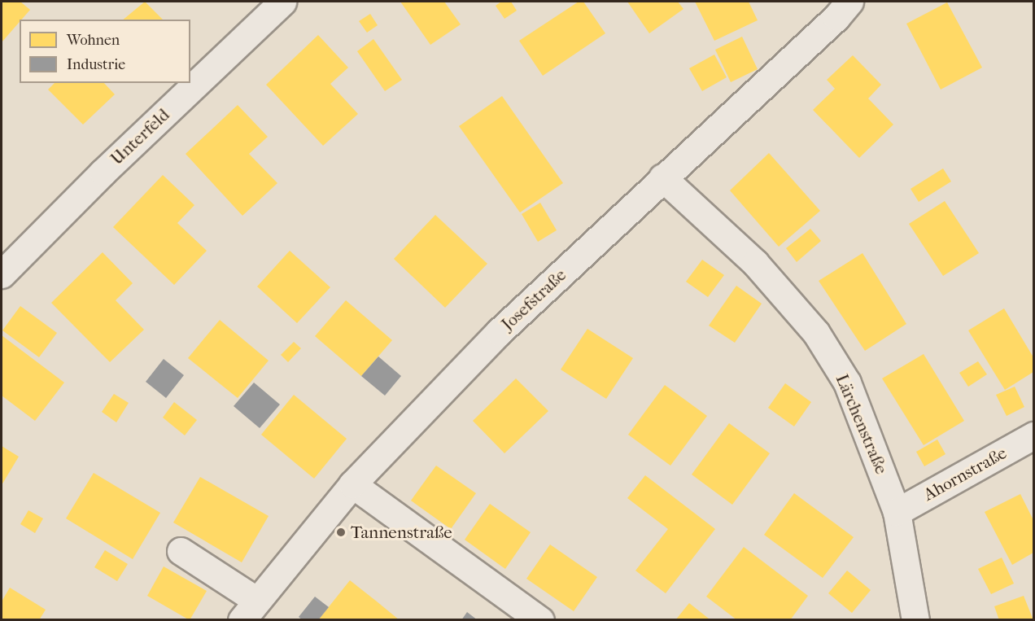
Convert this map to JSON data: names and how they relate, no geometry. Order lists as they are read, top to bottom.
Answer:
{
  "streets": {
    "street": [
      "Unterfeld",
      "Josefstraße",
      "Lärchenstraße",
      "Ahornstraße"
    ]
  },
  "crossings": [
    ["Josefstraße", "Lärchenstraße"],
    ["Lärchenstraße", "Ahornstraße"]
  ],
  "places": ["Tannenstraße"],
  "legend": ["Wohnen", "Industrie"]
}
